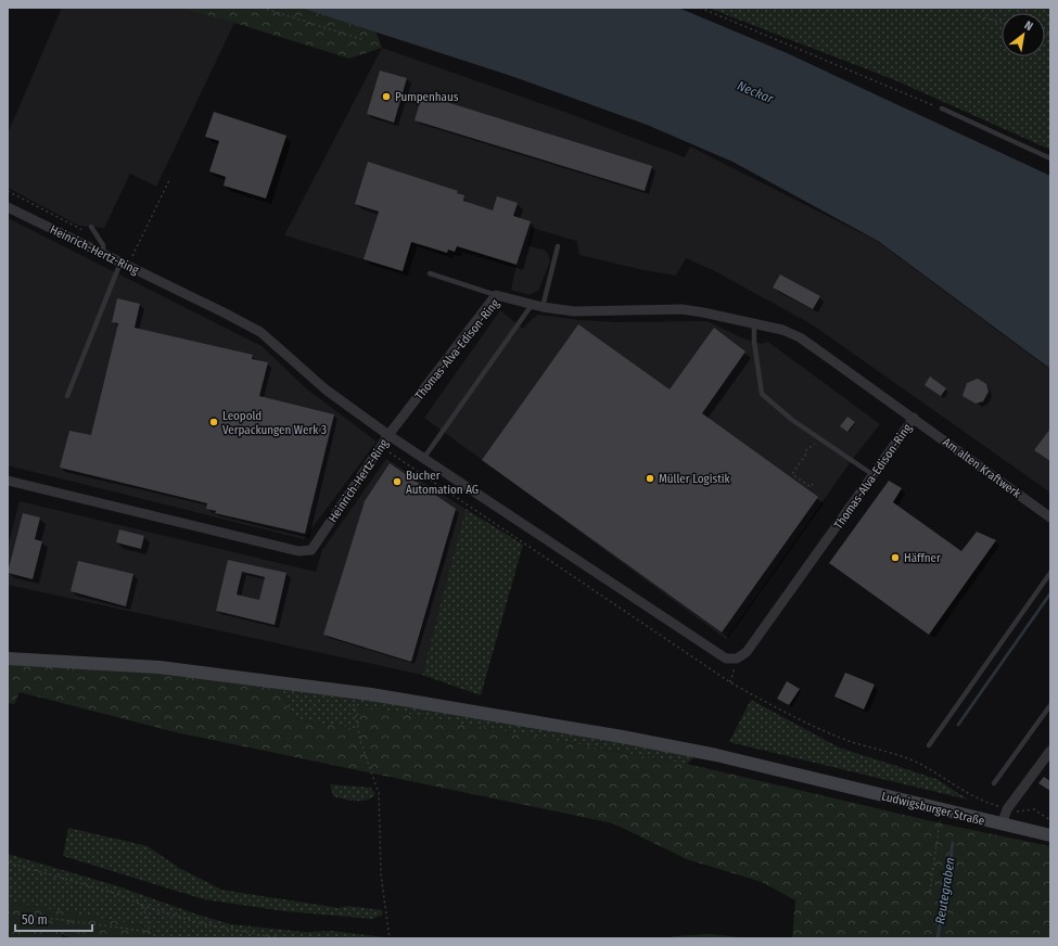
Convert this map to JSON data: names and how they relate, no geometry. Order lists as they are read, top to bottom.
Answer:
{
  "streets": {
    "main road": ["Ludwigsburger Straße"],
    "street": ["Heinrich-Hertz-Ring", "Thomas-Alva-Edison-Ring", "Am alten Kraftwerk"]
  },
  "crossings": [
    ["Heinrich-Hertz-Ring", "Thomas-Alva-Edison-Ring"],
    ["Thomas-Alva-Edison-Ring", "Am alten Kraftwerk"]
  ],
  "water": ["Neckar", "Reutegraben"],
  "places": [
    "Pumpenhaus",
    "Leopold Verpackungen Werk 3",
    "Müller Logistik",
    "Bucher Automation AG",
    "Häffner"
  ],
  "scale_bar": "50 m",
  "north": "top right"
}
